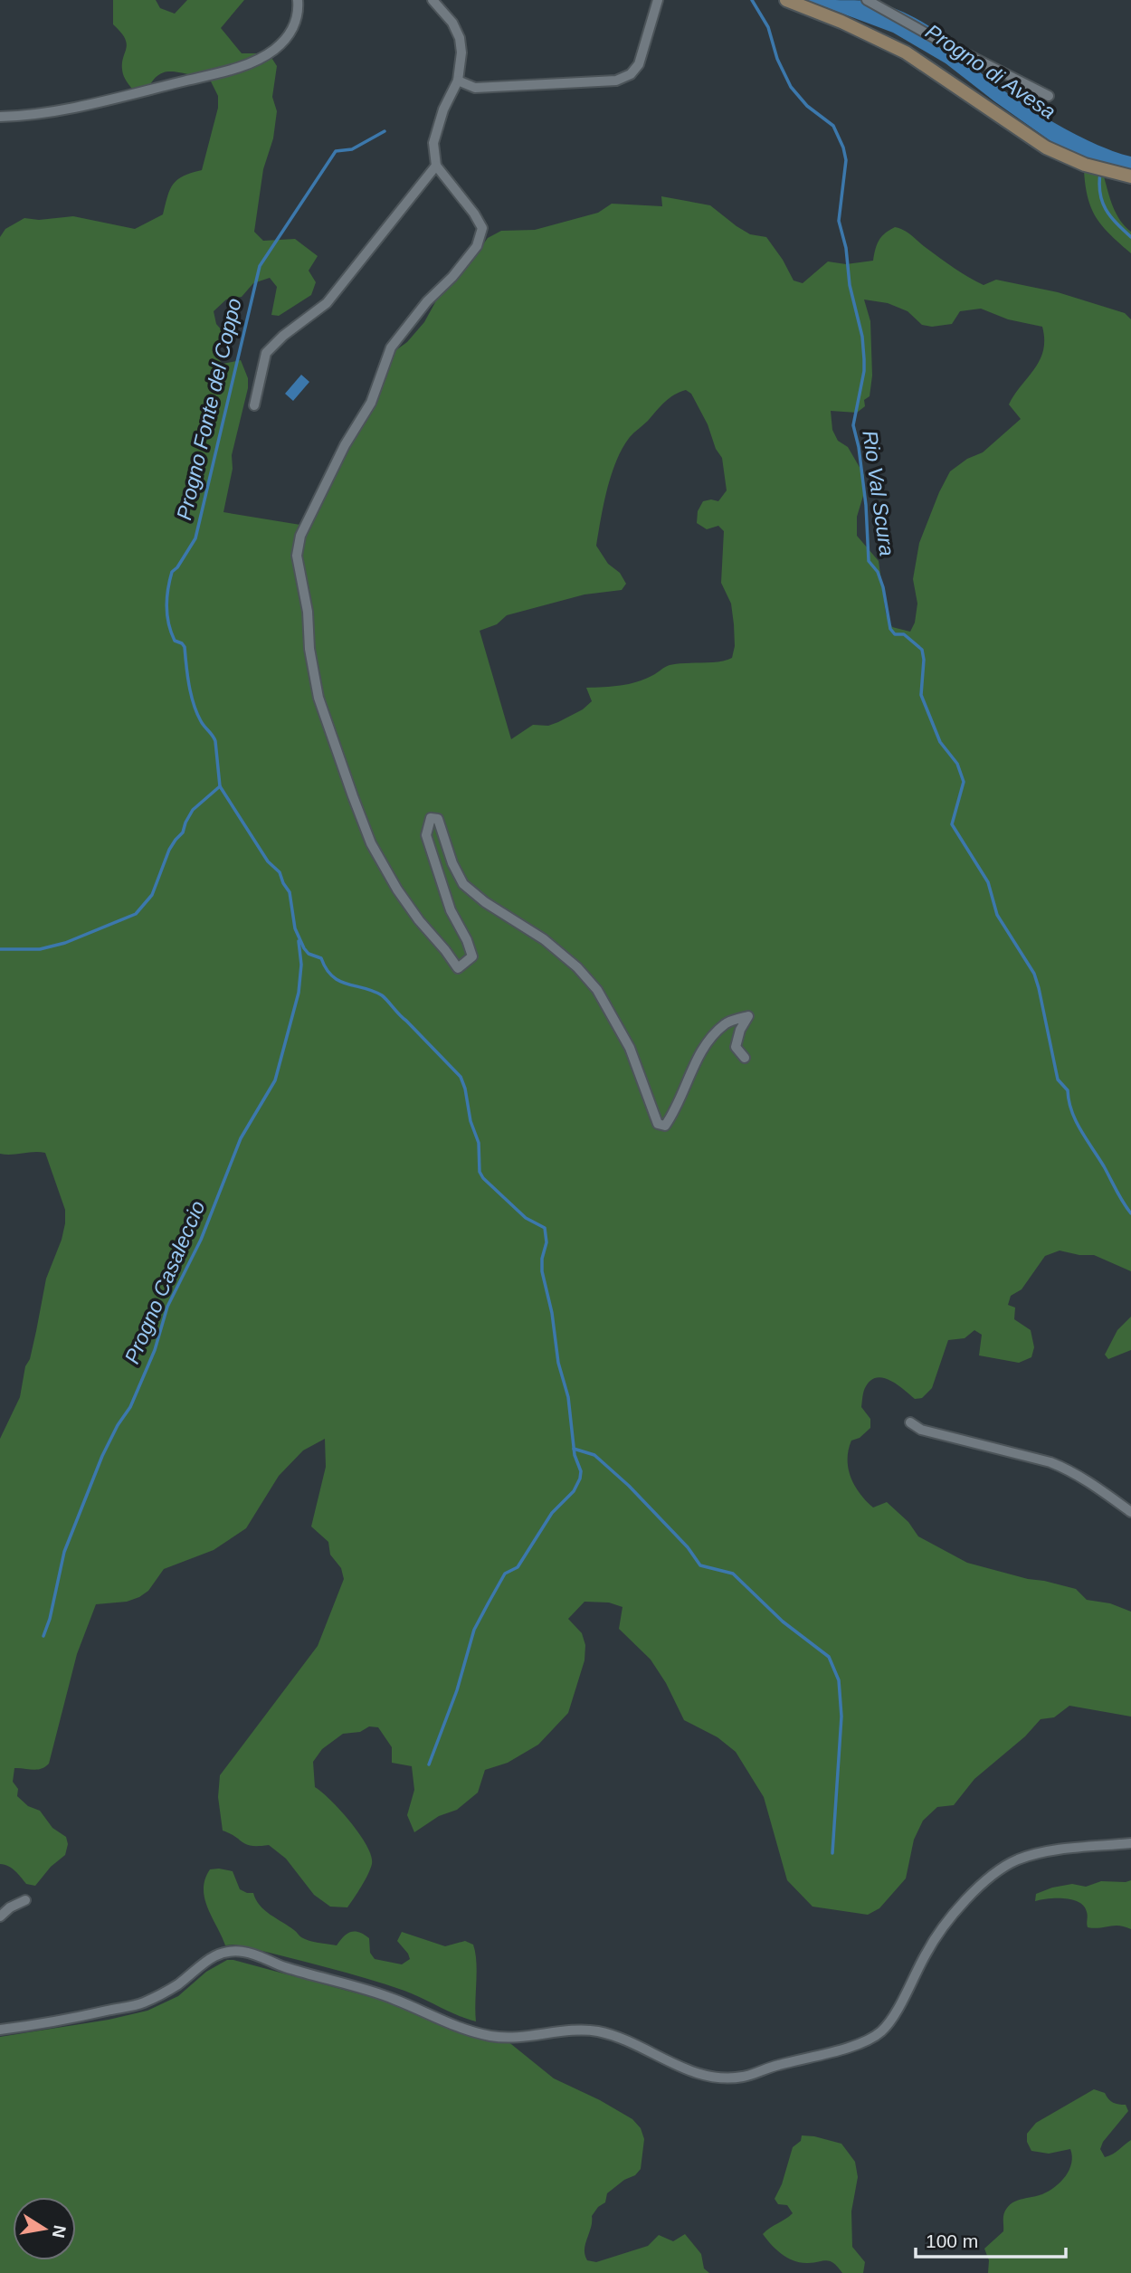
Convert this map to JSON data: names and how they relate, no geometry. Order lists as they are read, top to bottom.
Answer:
{
  "water": [
    "Progno di Avesa",
    "Progno Fonte del Coppo",
    "Rio Val Scura",
    "Progno Casaleccio"
  ],
  "scale_bar": "100 m",
  "north": "right"
}
